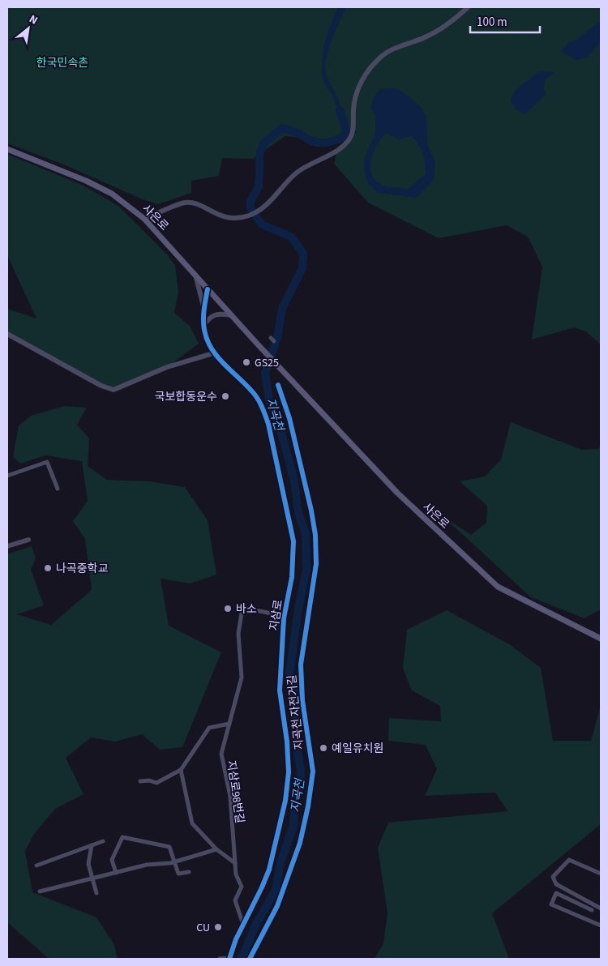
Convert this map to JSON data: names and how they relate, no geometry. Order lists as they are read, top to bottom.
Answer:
{
  "streets": {
    "main road": ["사은로"],
    "street": ["지삼로", "지삼로98번길"],
    "cycle path": ["지곡천 자전거길"]
  },
  "crossings": [
    ["사은로", "지삼로"],
    ["지삼로", "지삼로98번길"]
  ],
  "water": ["지곡천"],
  "parks": ["한국민속촌"],
  "places": [
    "GS25",
    "국보합동운수",
    "나곡중학교",
    "바소",
    "예일유치원",
    "CU"
  ],
  "scale_bar": "100 m",
  "north": "top right"
}
